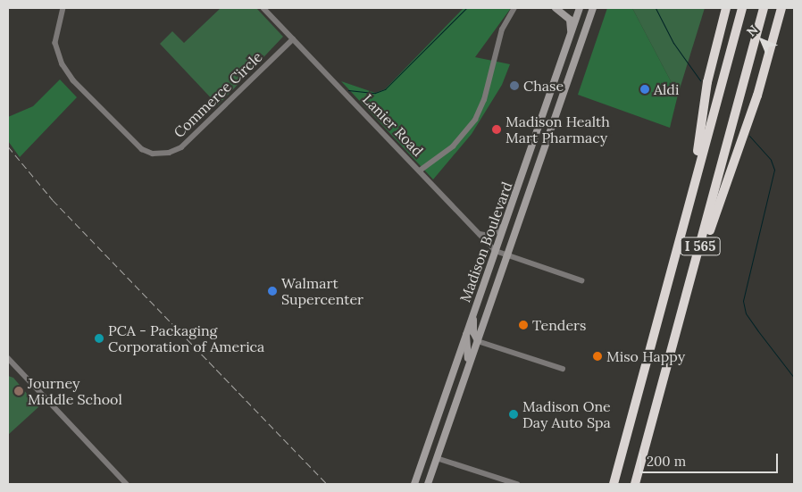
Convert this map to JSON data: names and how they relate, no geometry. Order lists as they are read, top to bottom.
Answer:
{
  "streets": {
    "highway": ["I 565"],
    "main road": ["Madison Boulevard"],
    "street": ["Commerce Circle", "Lanier Road"]
  },
  "crossings": [
    ["Commerce Circle", "Lanier Road"],
    ["Lanier Road", "Madison Boulevard"]
  ],
  "places": [
    "Chase",
    "Aldi",
    "Madison Health Mart Pharmacy",
    "Walmart Supercenter",
    "Tenders",
    "PCA - Packaging Corporation of America",
    "Miso Happy",
    "Journey Middle School",
    "Madison One Day Auto Spa"
  ],
  "scale_bar": "200 m",
  "north": "top left"
}
